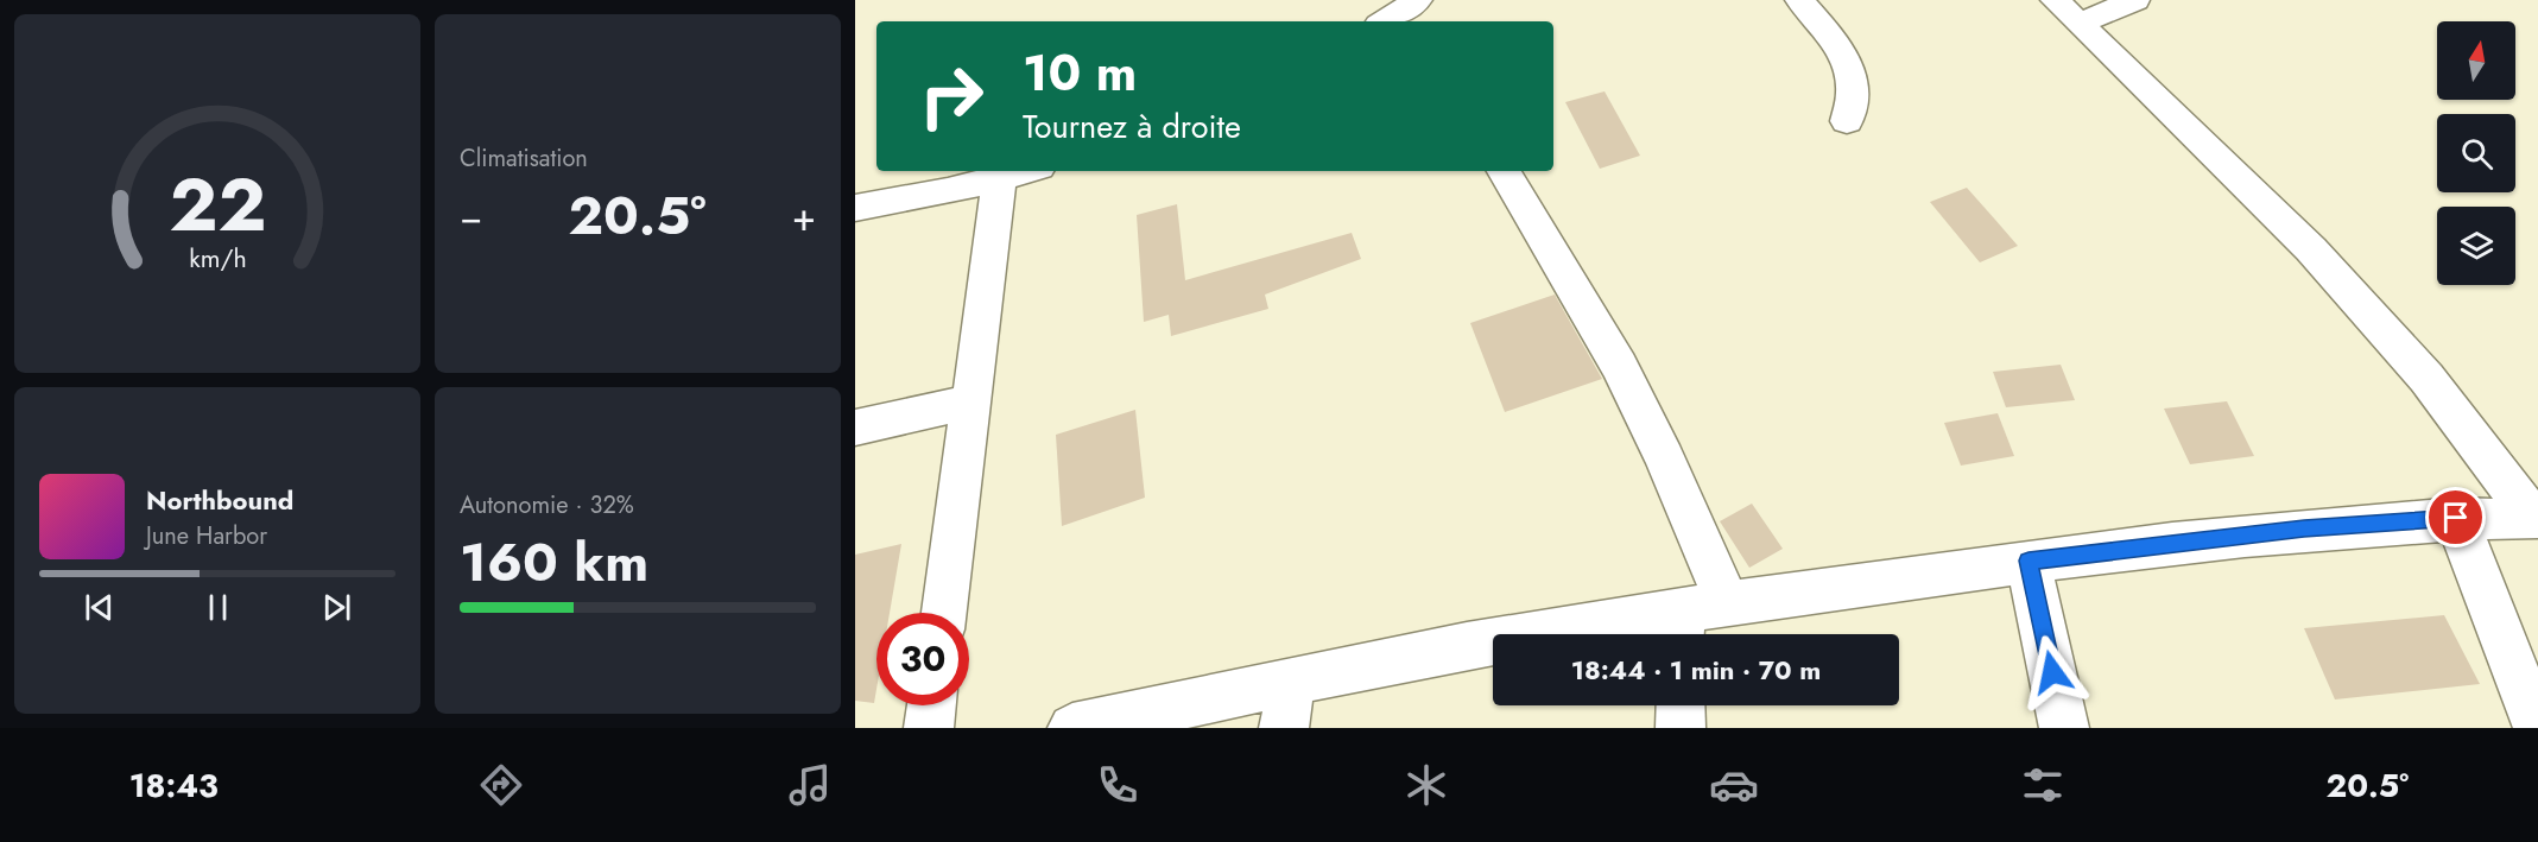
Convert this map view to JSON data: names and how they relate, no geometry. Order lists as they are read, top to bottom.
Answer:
{
  "north": "top",
  "page": {
    "tile": [
      "Climatisation",
      ["Autonomie · 32%", "160 km"]
    ],
    "turn": ["10 m", "Tournez à droite"],
    "heat": ["−", "20.5°", "+"],
    "song": ["Northbound", "June Harbor"],
    "limit": "30",
    "trip": "18:44 · 1 min · 70 m",
    "tabs": ["18:43", "20.5°"],
    "gauge": ["22", "km/h"]
  }
}
